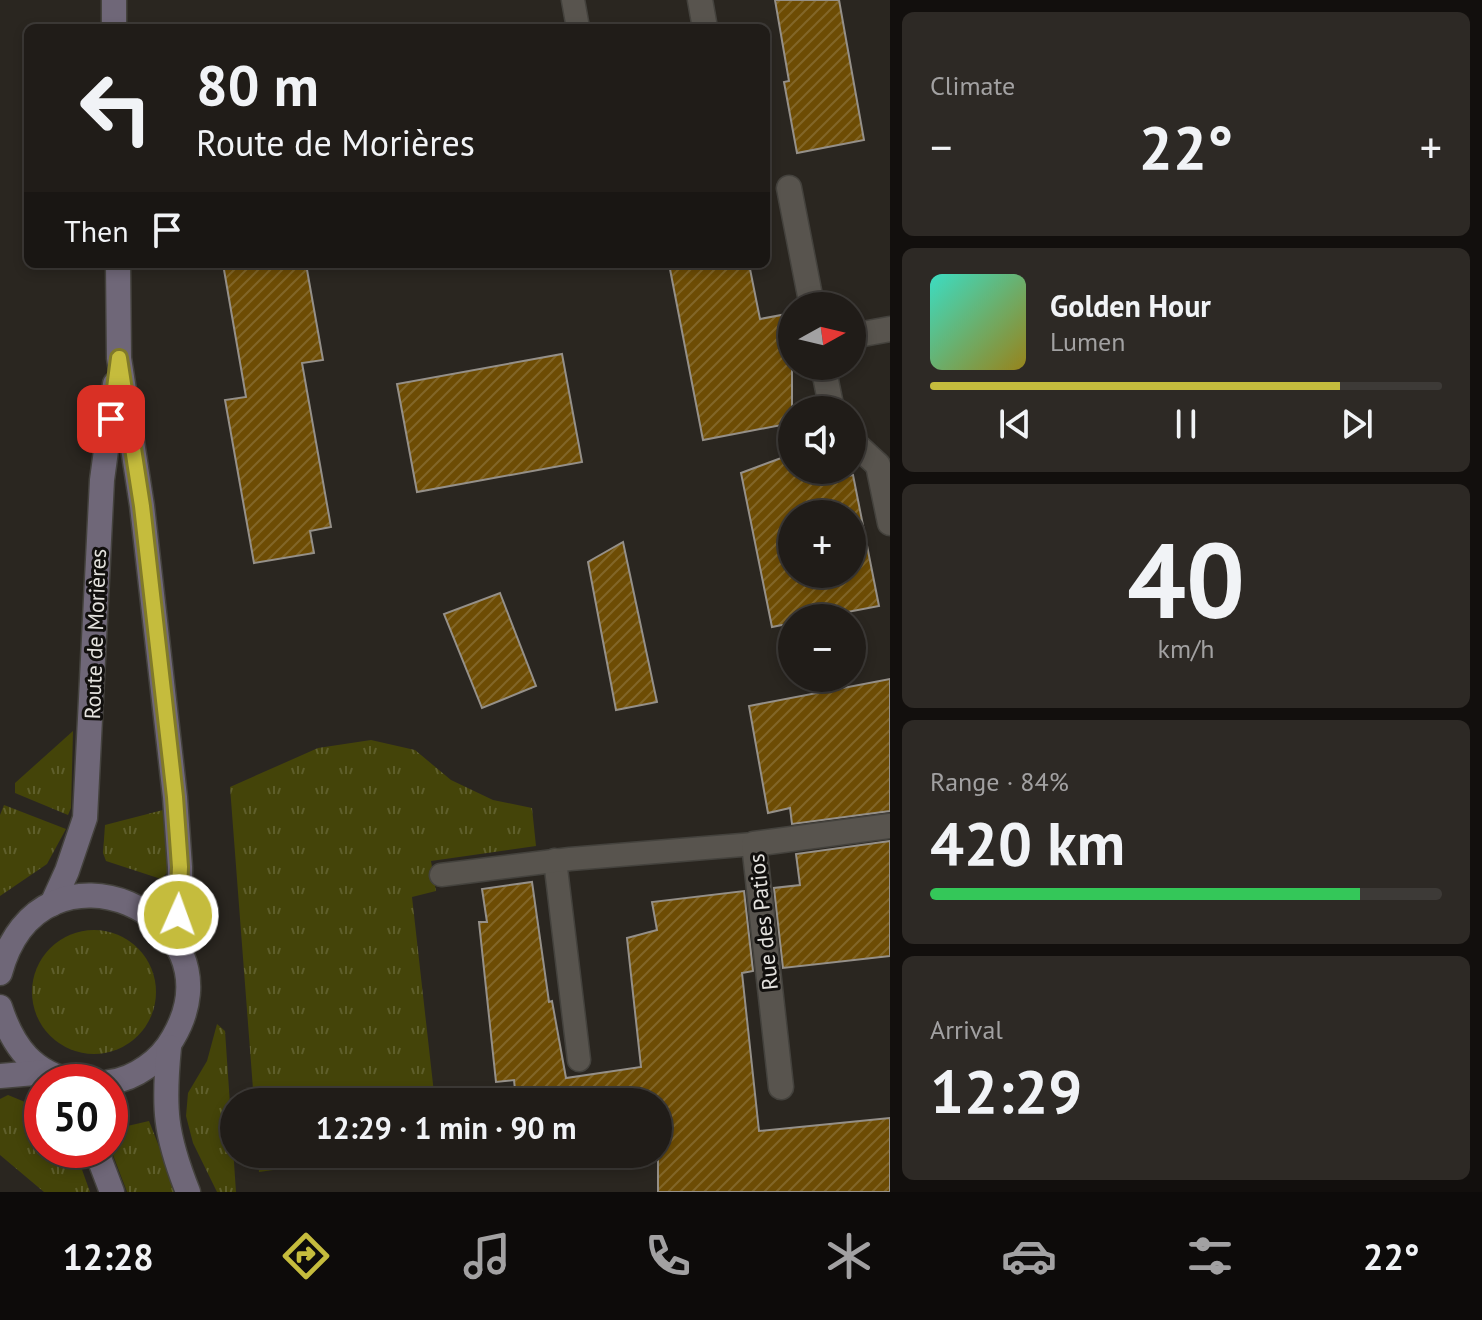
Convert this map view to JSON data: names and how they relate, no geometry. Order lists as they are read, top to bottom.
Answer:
{
  "streets": {
    "main road": ["Route de Morières"],
    "street": ["Rue des Patios"]
  },
  "north": "right",
  "page": {
    "tile": [
      "Climate",
      ["40", "km/h"],
      ["Range · 84%", "420 km"],
      ["Arrival", "12:29"]
    ],
    "turn": ["80 m", "Route de Morières"],
    "heat": ["−", "22°", "+"],
    "then": "Then",
    "song": ["Golden Hour", "Lumen"],
    "map_buttons": ["+", "−"],
    "limit": "50",
    "trip": "12:29 · 1 min · 90 m",
    "tabs": ["12:28", "22°"]
  }
}
